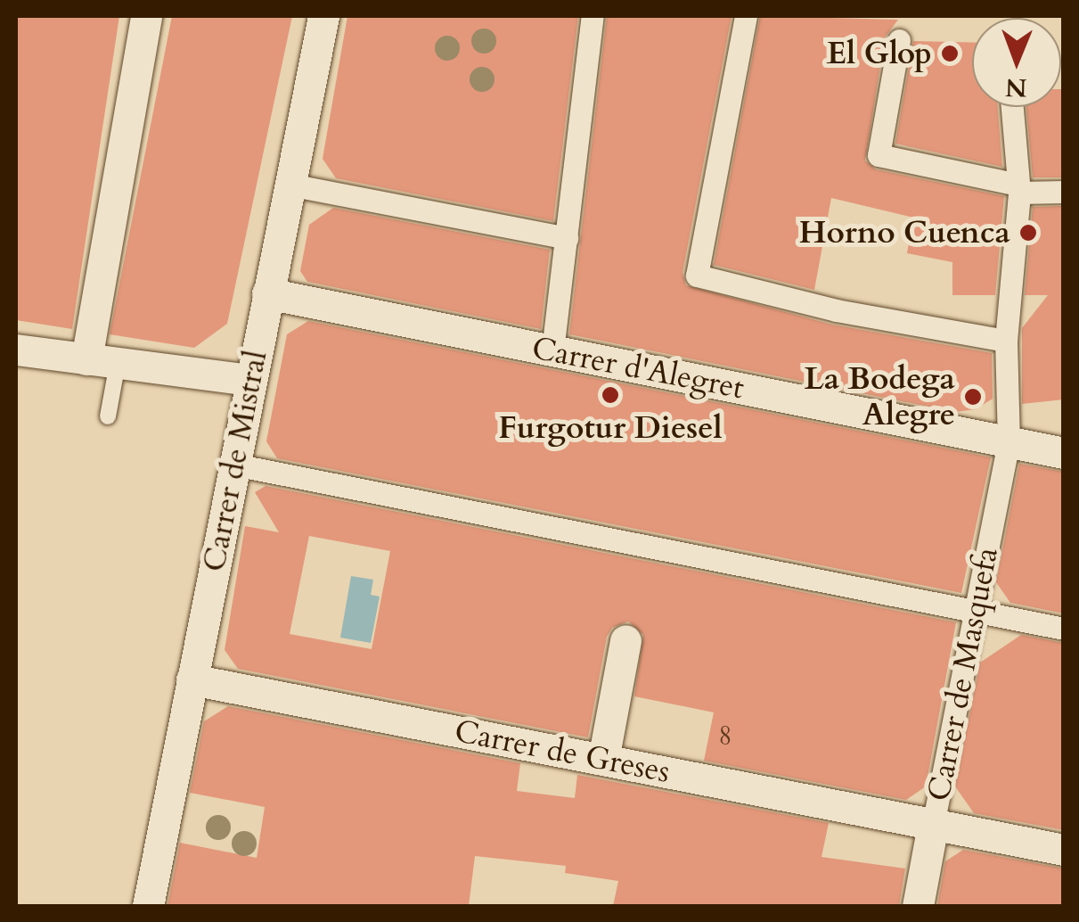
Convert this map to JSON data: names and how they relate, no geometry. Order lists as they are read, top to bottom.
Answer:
{
  "streets": {
    "street": [
      "Carrer d'Alegret",
      "Carrer de Mistral",
      "Carrer de Masquefa",
      "Carrer de Greses"
    ]
  },
  "crossings": [
    ["Carrer d'Alegret", "Carrer de Mistral"],
    ["Carrer d'Alegret", "Carrer de Masquefa"],
    ["Carrer de Mistral", "Carrer de Greses"],
    ["Carrer de Masquefa", "Carrer de Greses"]
  ],
  "places": [
    "El Glop",
    "Horno Cuenca",
    "Furgotur Diesel",
    "La Bodega Alegre"
  ],
  "house_numbers": ["8"],
  "north": "bottom"
}
